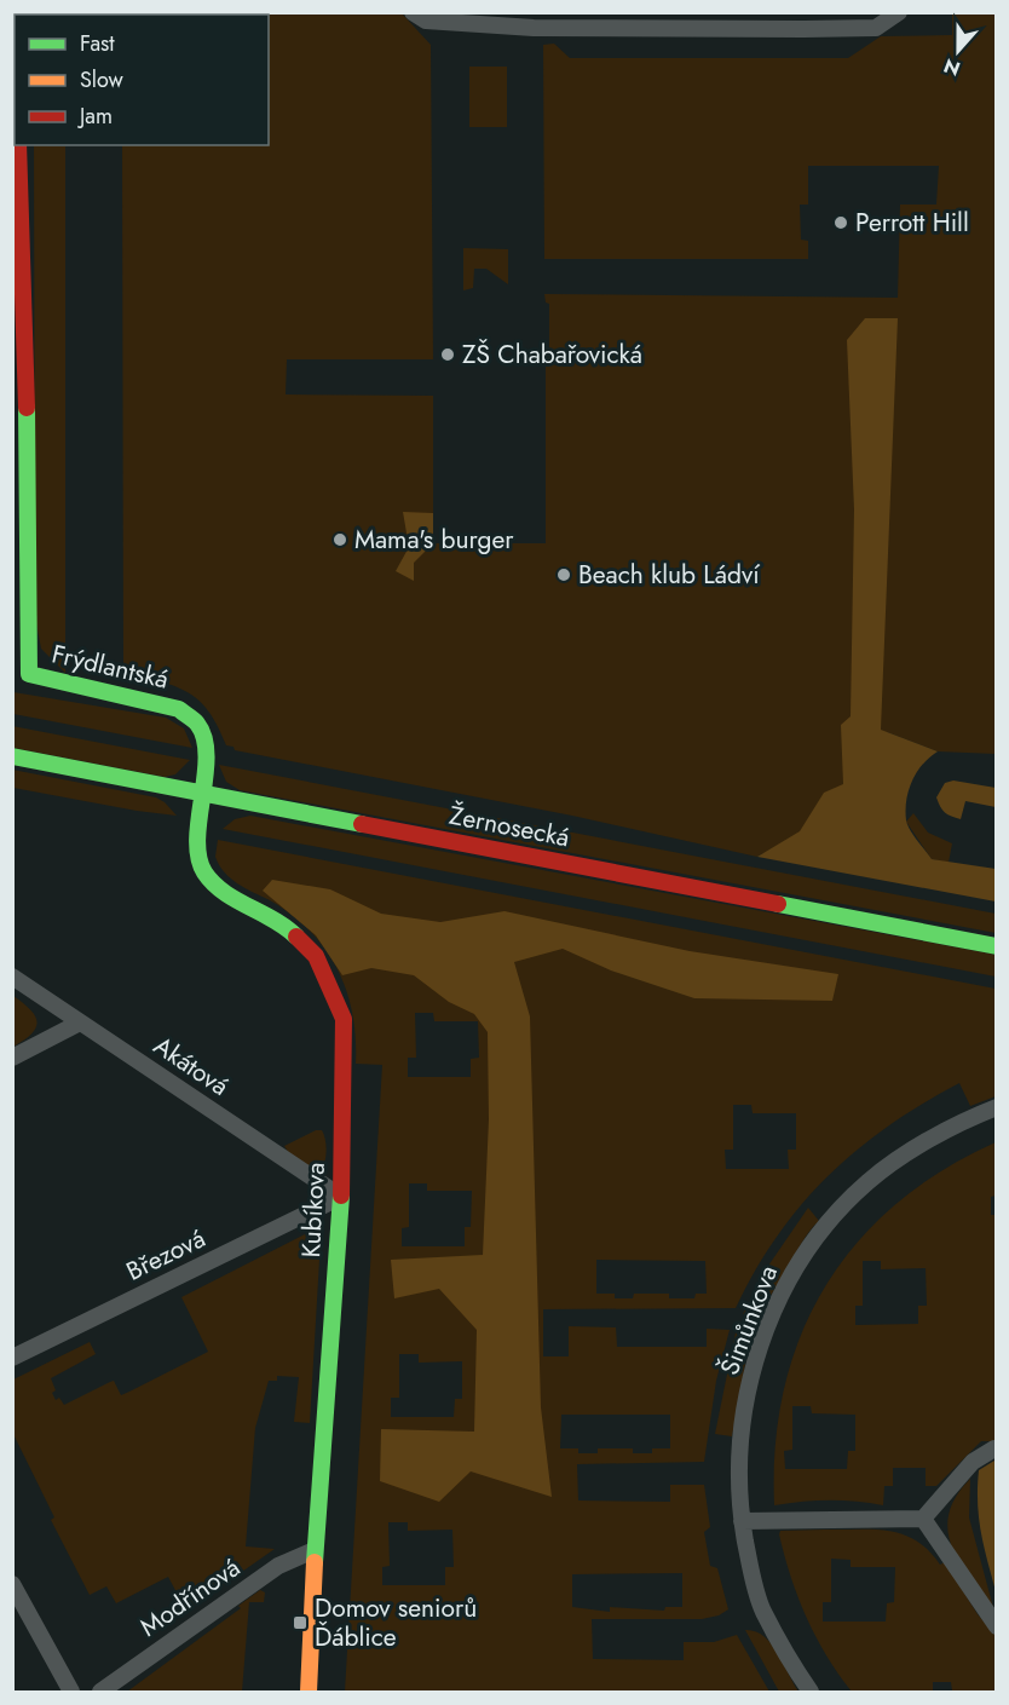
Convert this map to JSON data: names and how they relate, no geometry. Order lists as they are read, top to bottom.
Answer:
{
  "streets": {
    "street": [
      "Frýdlantská",
      "Žernosecká",
      "Akátová",
      "Kubíkova",
      "Březová",
      "Šimůnkova",
      "Modřínová"
    ]
  },
  "crossings": [
    ["Frýdlantská", "Žernosecká"],
    ["Frýdlantská", "Kubíkova"],
    ["Žernosecká", "Kubíkova"],
    ["Akátová", "Kubíkova"],
    ["Akátová", "Březová"],
    ["Kubíkova", "Březová"],
    ["Kubíkova", "Modřínová"]
  ],
  "places": {
    "other": [
      "Perrott Hill",
      "ZŠ Chabařovická",
      "Mama's burger",
      "Beach klub Ládví"
    ],
    "transit": ["Domov seniorů Ďáblice"]
  },
  "legend": ["Fast", "Slow", "Jam"],
  "north": "bottom"
}
